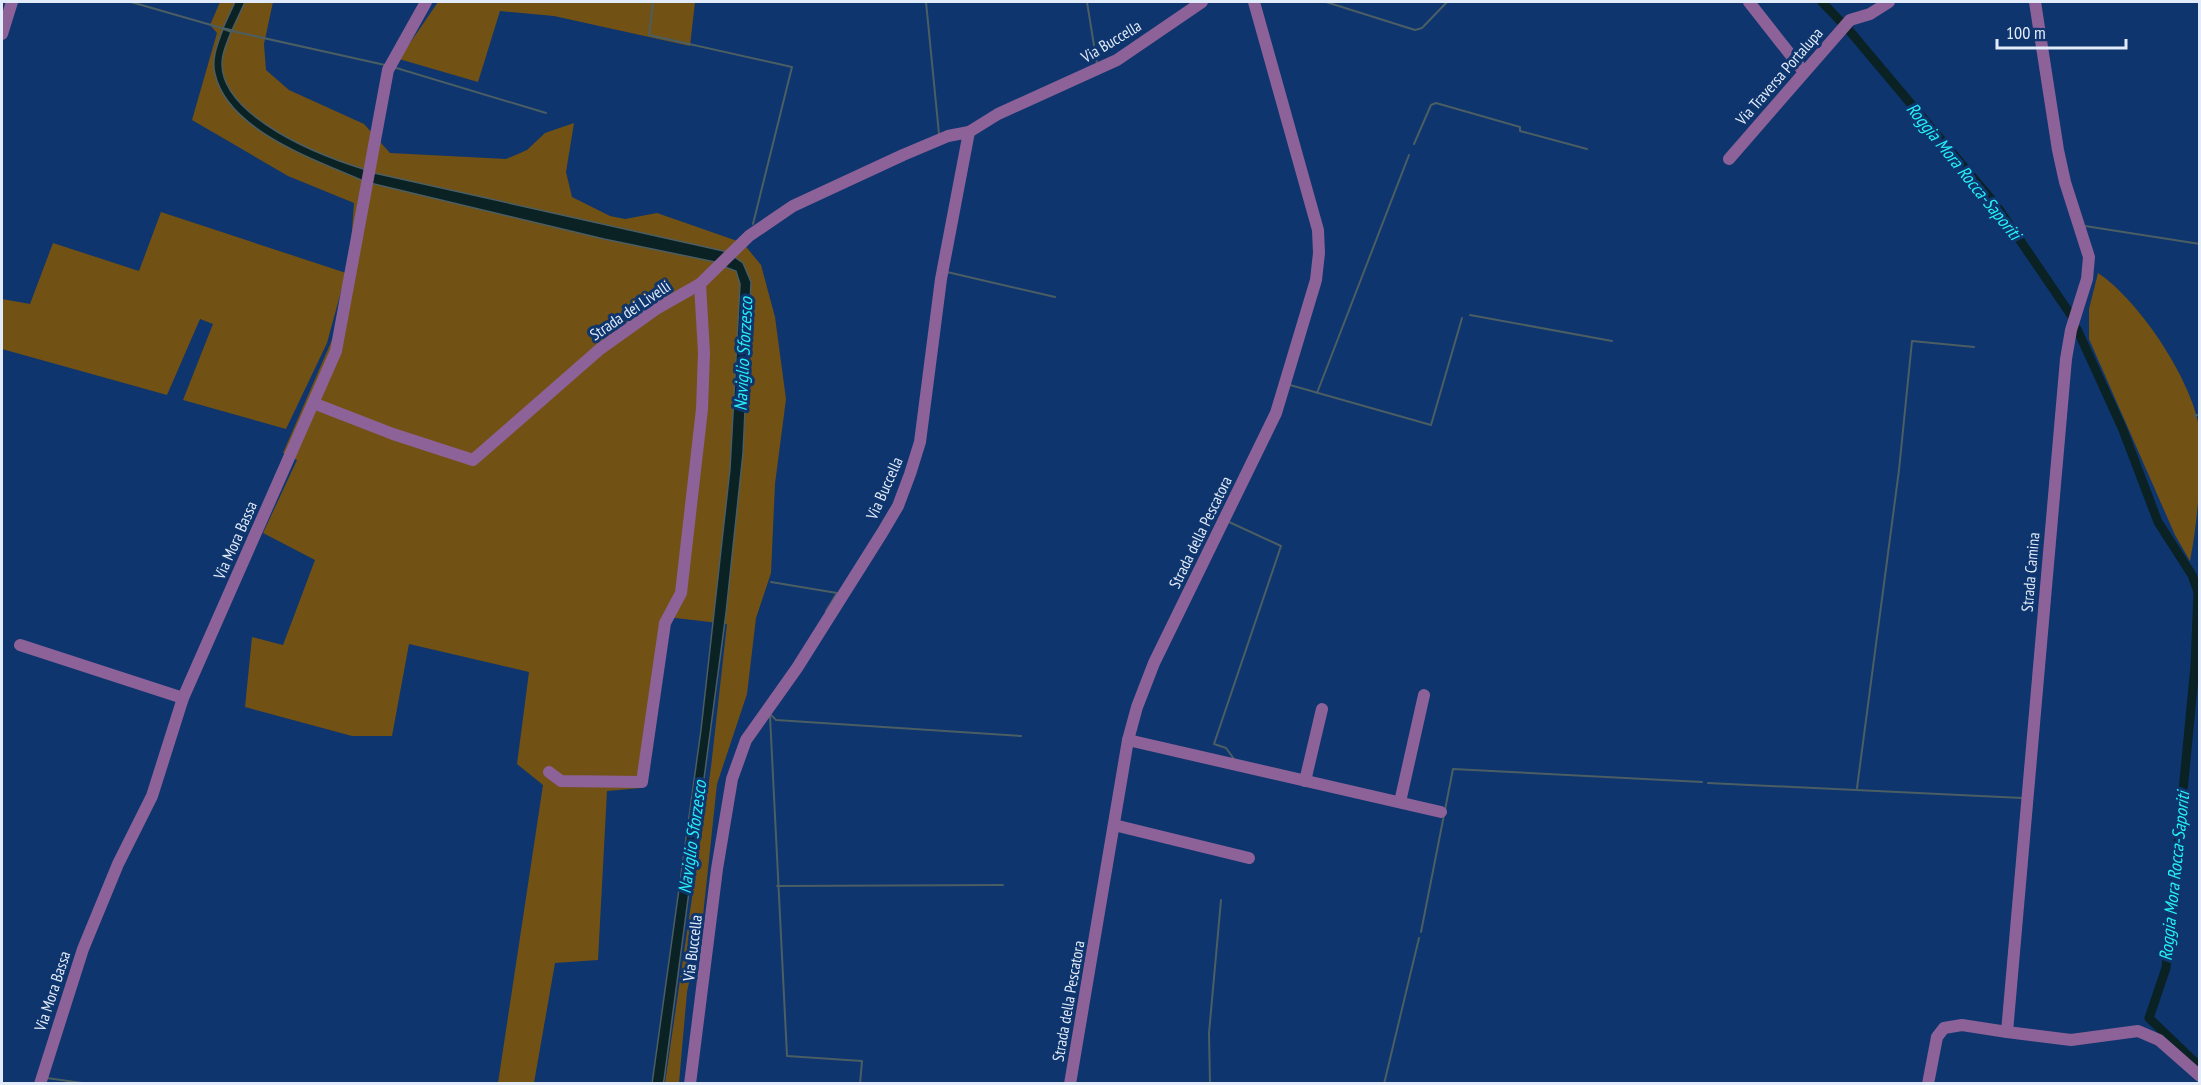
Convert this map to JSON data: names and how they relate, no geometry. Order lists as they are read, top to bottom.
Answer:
{
  "streets": {
    "street": [
      "Via Buccella",
      "Via Traversa Portalupa",
      "Strada dei Livelli",
      "Strada della Pescatora",
      "Via Mora Bassa",
      "Strada Camina"
    ]
  },
  "crossings": [
    ["Via Buccella", "Strada dei Livelli"],
    ["Strada dei Livelli", "Via Mora Bassa"]
  ],
  "water": ["Roggia Mora Rocca-Saporiti", "Naviglio Sforzesco"],
  "scale_bar": "100 m"
}
